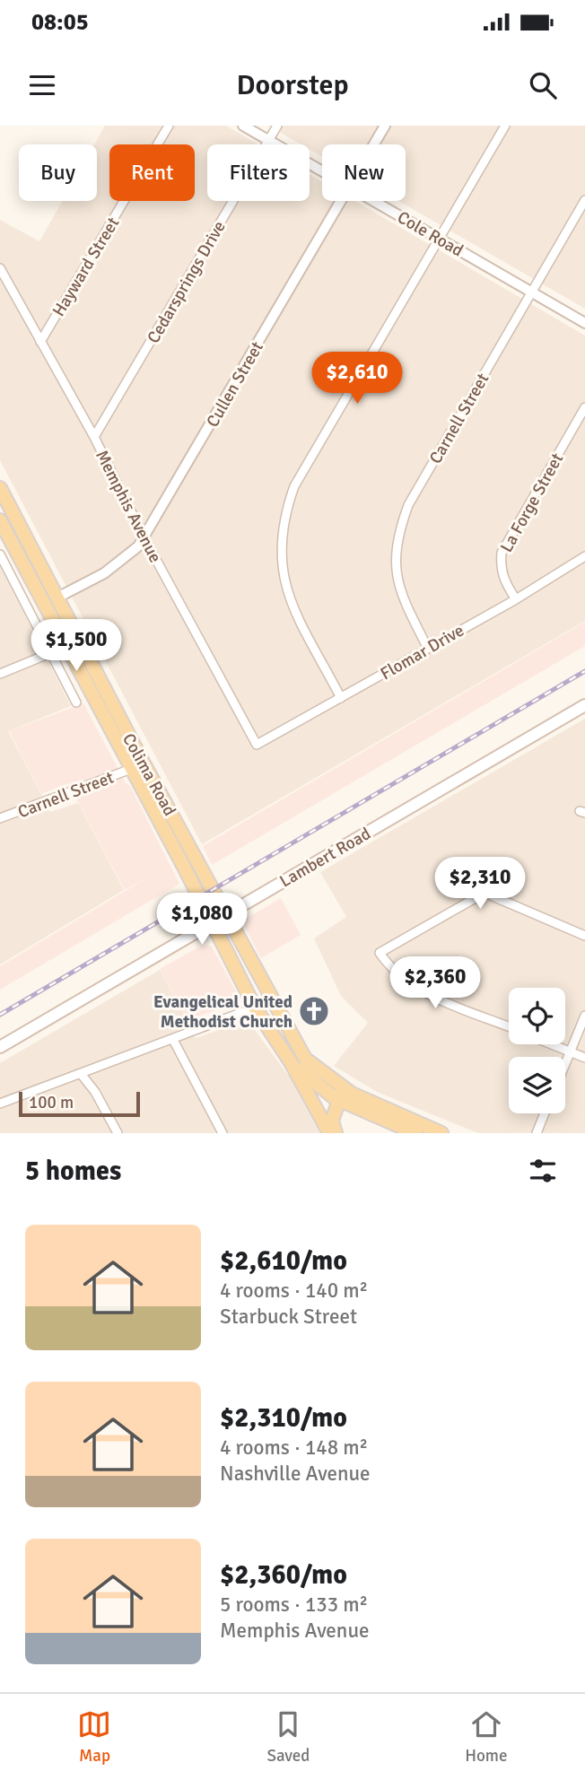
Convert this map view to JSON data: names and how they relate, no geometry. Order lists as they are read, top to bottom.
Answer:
{
  "streets": {
    "main road": ["Colima Road", "Lambert Road"],
    "street": [
      "Cole Road",
      "Hayward Street",
      "Cedarsprings Drive",
      "Cullen Street",
      "Carnell Street",
      "La Forge Street",
      "Memphis Avenue",
      "Flomar Drive"
    ]
  },
  "crossings": [
    ["Cole Road", "Cedarsprings Drive"],
    ["Cole Road", "Carnell Street"],
    ["Hayward Street", "Memphis Avenue"],
    ["Cedarsprings Drive", "Memphis Avenue"],
    ["Cullen Street", "Memphis Avenue"],
    ["Cullen Street", "Colima Road"],
    ["Carnell Street", "Flomar Drive"],
    ["Carnell Street", "Colima Road"],
    ["La Forge Street", "Flomar Drive"],
    ["Memphis Avenue", "Flomar Drive"],
    ["Colima Road", "Lambert Road"]
  ],
  "places": {
    "church": ["Evangelical United Methodist Church"]
  },
  "scale_bar": "100 m",
  "page": {
    "status": "08:05",
    "header": "Doorstep",
    "chip": [
      "Buy",
      "Rent",
      "Filters",
      "New"
    ],
    "price": [
      "$2,610",
      "$1,500",
      "$2,310",
      "$1,080",
      "$2,360"
    ],
    "scale": "100 m",
    "heading": "5 homes",
    "list": [
      {
        "name": "$2,610/mo",
        "note": "4 rooms · 140 m² · Starbuck Street"
      },
      {
        "name": "$2,310/mo",
        "note": "4 rooms · 148 m² · Nashville Avenue"
      },
      {
        "name": "$2,360/mo",
        "note": "5 rooms · 133 m² · Memphis Avenue"
      }
    ],
    "tabs": ["Map", "Saved", "Home"]
  }
}
